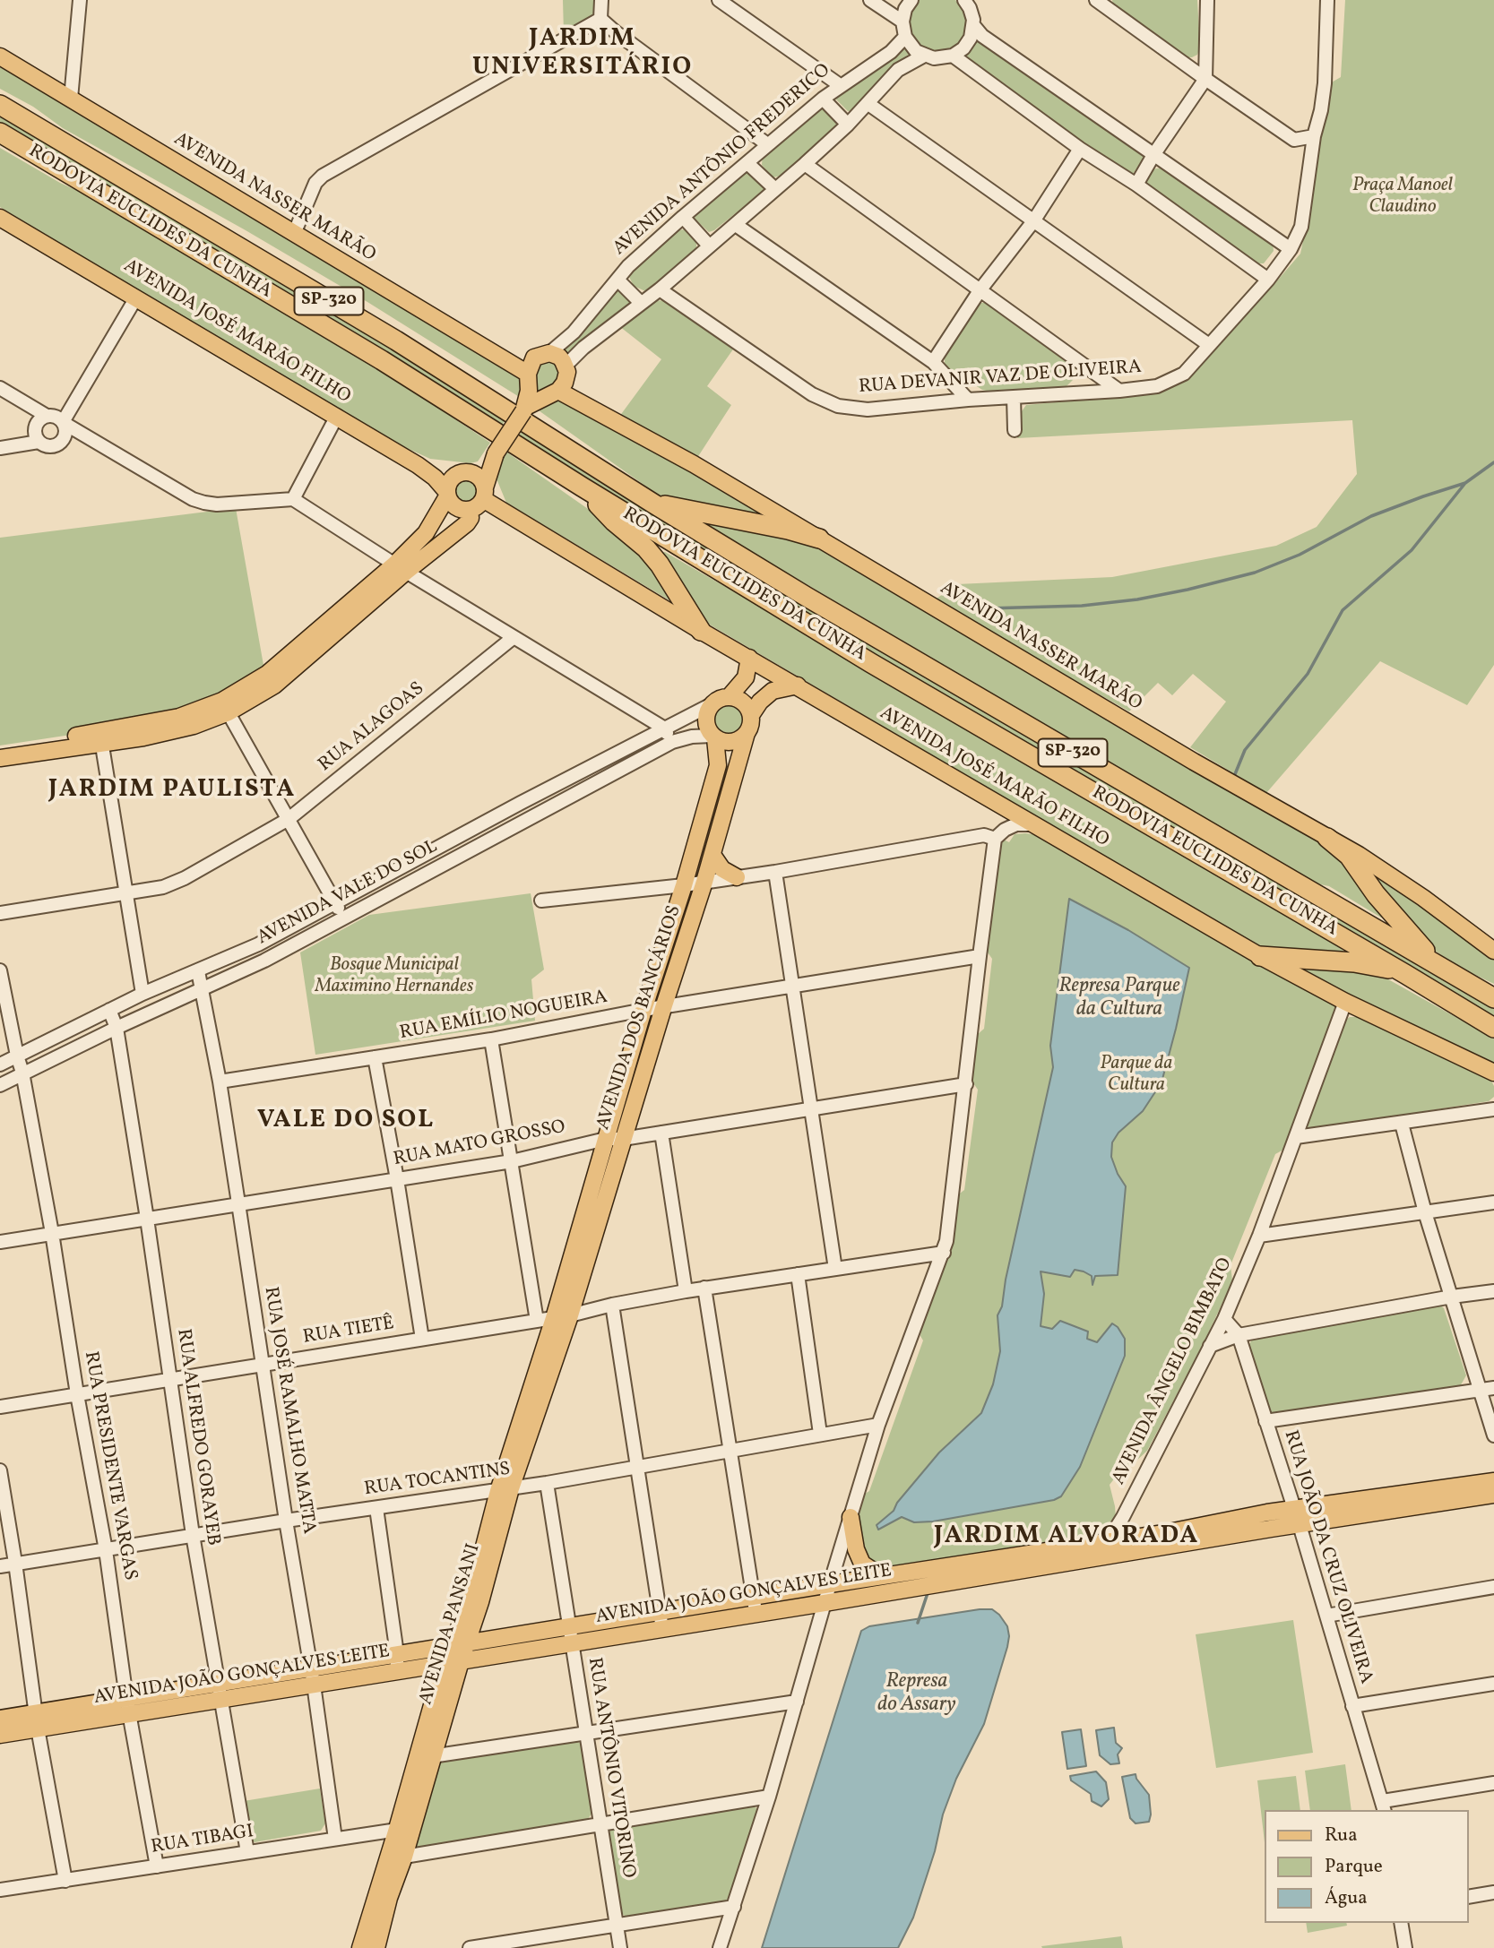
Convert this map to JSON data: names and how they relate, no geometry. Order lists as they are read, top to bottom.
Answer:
{
  "streets": {
    "highway": ["RODOVIA EUCLIDES DA CUNHA", "SP-320"],
    "main road": [
      "AVENIDA ANTÔNIO FREDERICO",
      "AVENIDA NASSER MARÃO",
      "AVENIDA JOSÉ MARÃO FILHO",
      "AVENIDA DOS BANCÁRIOS",
      "AVENIDA JOÃO GONÇALVES LEITE",
      "AVENIDA PANSANI"
    ],
    "street": [
      "RUA DEVANIR VAZ DE OLIVEIRA",
      "RUA ALAGOAS",
      "AVENIDA VALE DO SOL",
      "RUA EMÍLIO NOGUEIRA",
      "RUA MATO GROSSO",
      "RUA TIETÊ",
      "AVENIDA ÂNGELO BIMBATO",
      "RUA JOSÉ RAMALHO MATTA",
      "RUA ALFREDO GORAYEB",
      "RUA PRESIDENTE VARGAS",
      "RUA TOCANTINS",
      "RUA JOÃO DA CRUZ OLIVEIRA",
      "RUA ANTÔNIO VITORINO",
      "RUA TIBAGI"
    ]
  },
  "crossings": [
    ["AVENIDA ANTÔNIO FREDERICO", "AVENIDA NASSER MARÃO"],
    ["AVENIDA JOSÉ MARÃO FILHO", "AVENIDA ÂNGELO BIMBATO"],
    ["AVENIDA VALE DO SOL", "AVENIDA DOS BANCÁRIOS"],
    ["AVENIDA VALE DO SOL", "RUA JOSÉ RAMALHO MATTA"],
    ["AVENIDA VALE DO SOL", "RUA ALFREDO GORAYEB"],
    ["AVENIDA VALE DO SOL", "RUA PRESIDENTE VARGAS"],
    ["RUA EMÍLIO NOGUEIRA", "AVENIDA DOS BANCÁRIOS"],
    ["RUA EMÍLIO NOGUEIRA", "RUA JOSÉ RAMALHO MATTA"],
    ["AVENIDA DOS BANCÁRIOS", "RUA MATO GROSSO"],
    ["AVENIDA DOS BANCÁRIOS", "RUA TIETÊ"],
    ["AVENIDA DOS BANCÁRIOS", "AVENIDA PANSANI"],
    ["RUA MATO GROSSO", "RUA JOSÉ RAMALHO MATTA"],
    ["RUA MATO GROSSO", "RUA ALFREDO GORAYEB"],
    ["RUA MATO GROSSO", "RUA PRESIDENTE VARGAS"],
    ["RUA TIETÊ", "RUA JOSÉ RAMALHO MATTA"],
    ["RUA TIETÊ", "RUA ALFREDO GORAYEB"],
    ["RUA TIETÊ", "RUA PRESIDENTE VARGAS"],
    ["RUA TIETÊ", "AVENIDA PANSANI"],
    ["AVENIDA ÂNGELO BIMBATO", "RUA JOÃO DA CRUZ OLIVEIRA"],
    ["AVENIDA ÂNGELO BIMBATO", "AVENIDA JOÃO GONÇALVES LEITE"],
    ["RUA JOSÉ RAMALHO MATTA", "RUA TOCANTINS"],
    ["RUA JOSÉ RAMALHO MATTA", "AVENIDA JOÃO GONÇALVES LEITE"],
    ["RUA JOSÉ RAMALHO MATTA", "RUA TIBAGI"],
    ["RUA ALFREDO GORAYEB", "RUA TOCANTINS"],
    ["RUA ALFREDO GORAYEB", "AVENIDA JOÃO GONÇALVES LEITE"],
    ["RUA ALFREDO GORAYEB", "RUA TIBAGI"],
    ["RUA PRESIDENTE VARGAS", "RUA TOCANTINS"],
    ["RUA PRESIDENTE VARGAS", "AVENIDA JOÃO GONÇALVES LEITE"],
    ["RUA PRESIDENTE VARGAS", "RUA TIBAGI"],
    ["RUA TOCANTINS", "AVENIDA PANSANI"],
    ["RUA TOCANTINS", "RUA ANTÔNIO VITORINO"],
    ["RUA JOÃO DA CRUZ OLIVEIRA", "AVENIDA JOÃO GONÇALVES LEITE"],
    ["AVENIDA JOÃO GONÇALVES LEITE", "AVENIDA PANSANI"],
    ["AVENIDA JOÃO GONÇALVES LEITE", "RUA ANTÔNIO VITORINO"],
    ["AVENIDA PANSANI", "RUA TIBAGI"]
  ],
  "districts": [
    "JARDIM UNIVERSITÁRIO",
    "JARDIM PAULISTA",
    "VALE DO SOL",
    "JARDIM ALVORADA"
  ],
  "water": ["Represa Parque da Cultura", "Represa do Assary"],
  "parks": ["Praça Manoel Claudino", "Bosque Municipal Maximino Hernandes", "Parque da Cultura"],
  "legend": ["Rua", "Parque", "Água"]
}
